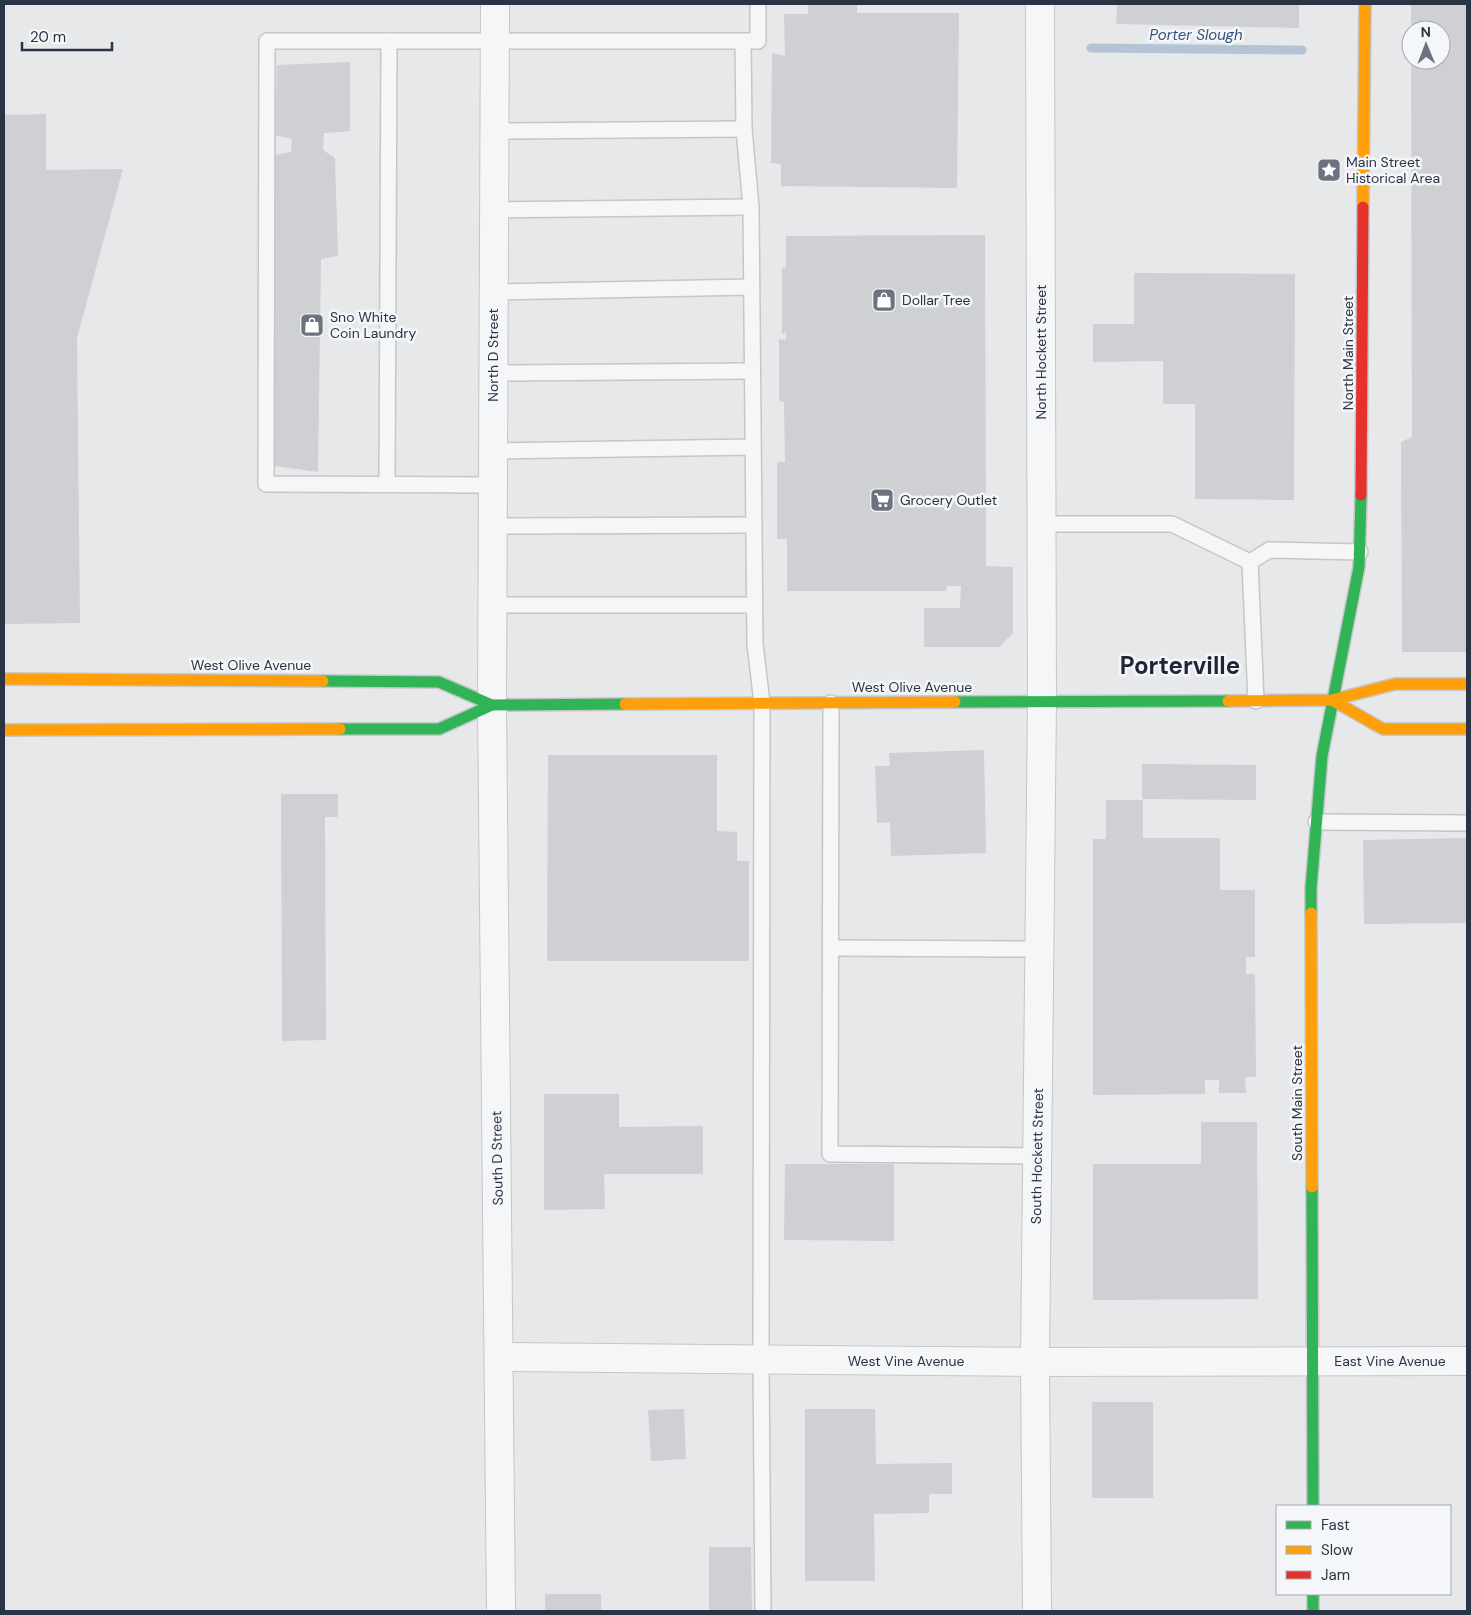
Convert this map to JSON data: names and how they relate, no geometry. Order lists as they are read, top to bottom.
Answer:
{
  "streets": {
    "main road": ["North Main Street", "West Olive Avenue", "South Main Street"],
    "street": [
      "North Hockett Street",
      "North D Street",
      "South Hockett Street",
      "South D Street",
      "West Vine Avenue",
      "East Vine Avenue"
    ]
  },
  "crossings": [
    ["North Hockett Street", "West Olive Avenue"],
    ["North Hockett Street", "South Hockett Street"],
    ["North Main Street", "West Olive Avenue"],
    ["North Main Street", "South Main Street"],
    ["North D Street", "West Olive Avenue"],
    ["North D Street", "South D Street"],
    ["West Olive Avenue", "South Main Street"],
    ["West Olive Avenue", "South Hockett Street"],
    ["West Olive Avenue", "South D Street"],
    ["South Main Street", "West Vine Avenue"],
    ["South Main Street", "East Vine Avenue"],
    ["South Hockett Street", "West Vine Avenue"],
    ["South D Street", "West Vine Avenue"],
    ["West Vine Avenue", "East Vine Avenue"]
  ],
  "districts": ["Porterville"],
  "water": ["Porter Slough"],
  "places": {
    "place": ["Main Street Historical Area"],
    "shop": ["Dollar Tree", "Sno White Coin Laundry"],
    "supermarket": ["Grocery Outlet"]
  },
  "legend": ["Fast", "Slow", "Jam"],
  "scale_bar": "20 m",
  "north": "top"
}
